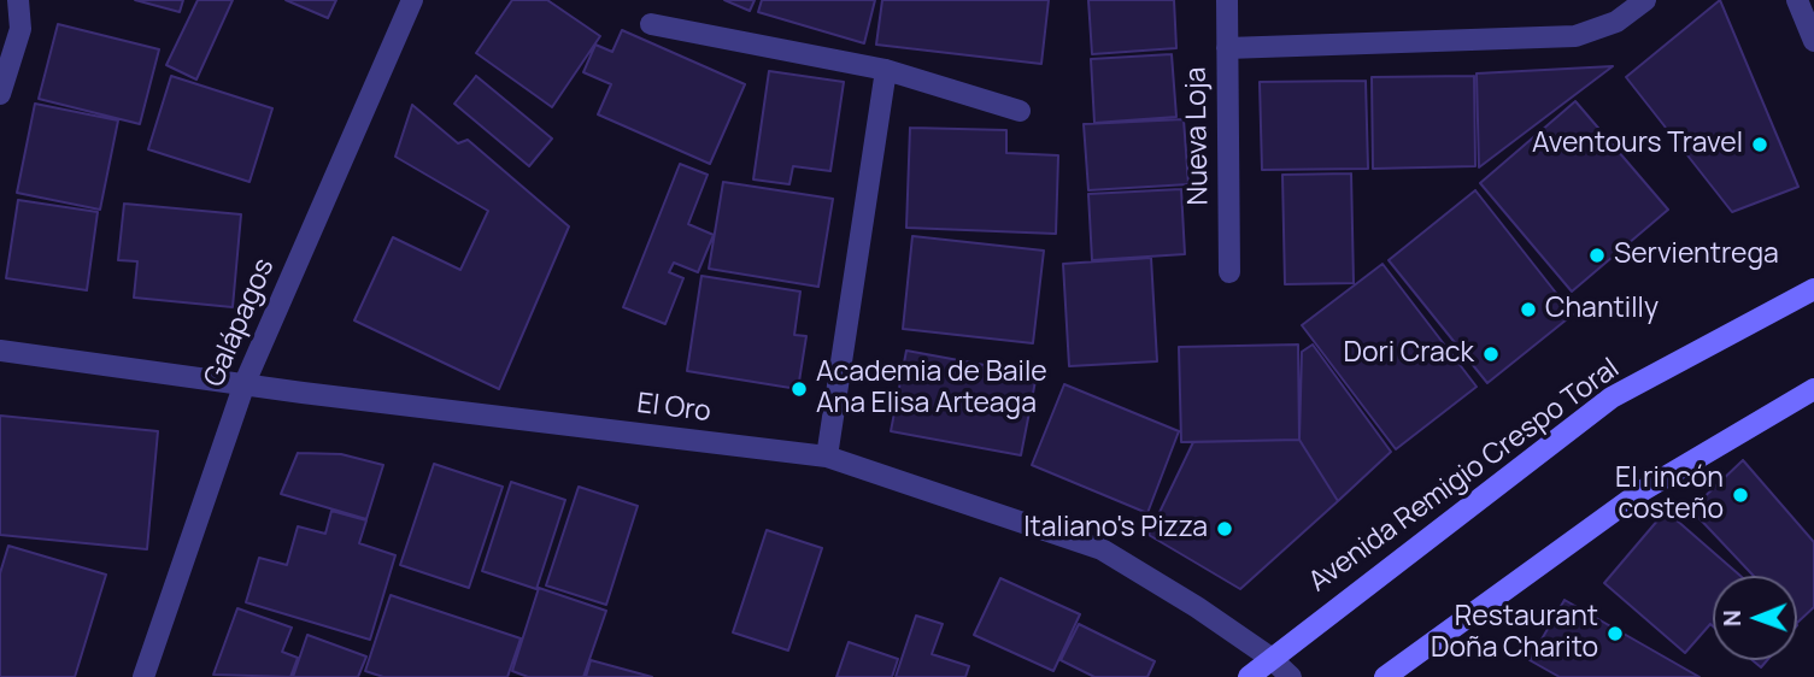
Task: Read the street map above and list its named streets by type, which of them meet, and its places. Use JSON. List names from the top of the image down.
{
  "streets": {
    "main road": ["Avenida Remigio Crespo Toral"],
    "street": ["Nueva Loja", "Galápagos", "El Oro"]
  },
  "crossings": [
    ["Galápagos", "El Oro"],
    ["El Oro", "Avenida Remigio Crespo Toral"]
  ],
  "places": [
    "Aventours Travel",
    "Servientrega",
    "Chantilly",
    "Dori Crack",
    "Academia de Baile Ana Elisa Arteaga",
    "El rincón costeño",
    "Italiano's Pizza",
    "Restaurant Doña Charito"
  ],
  "north": "left"
}
